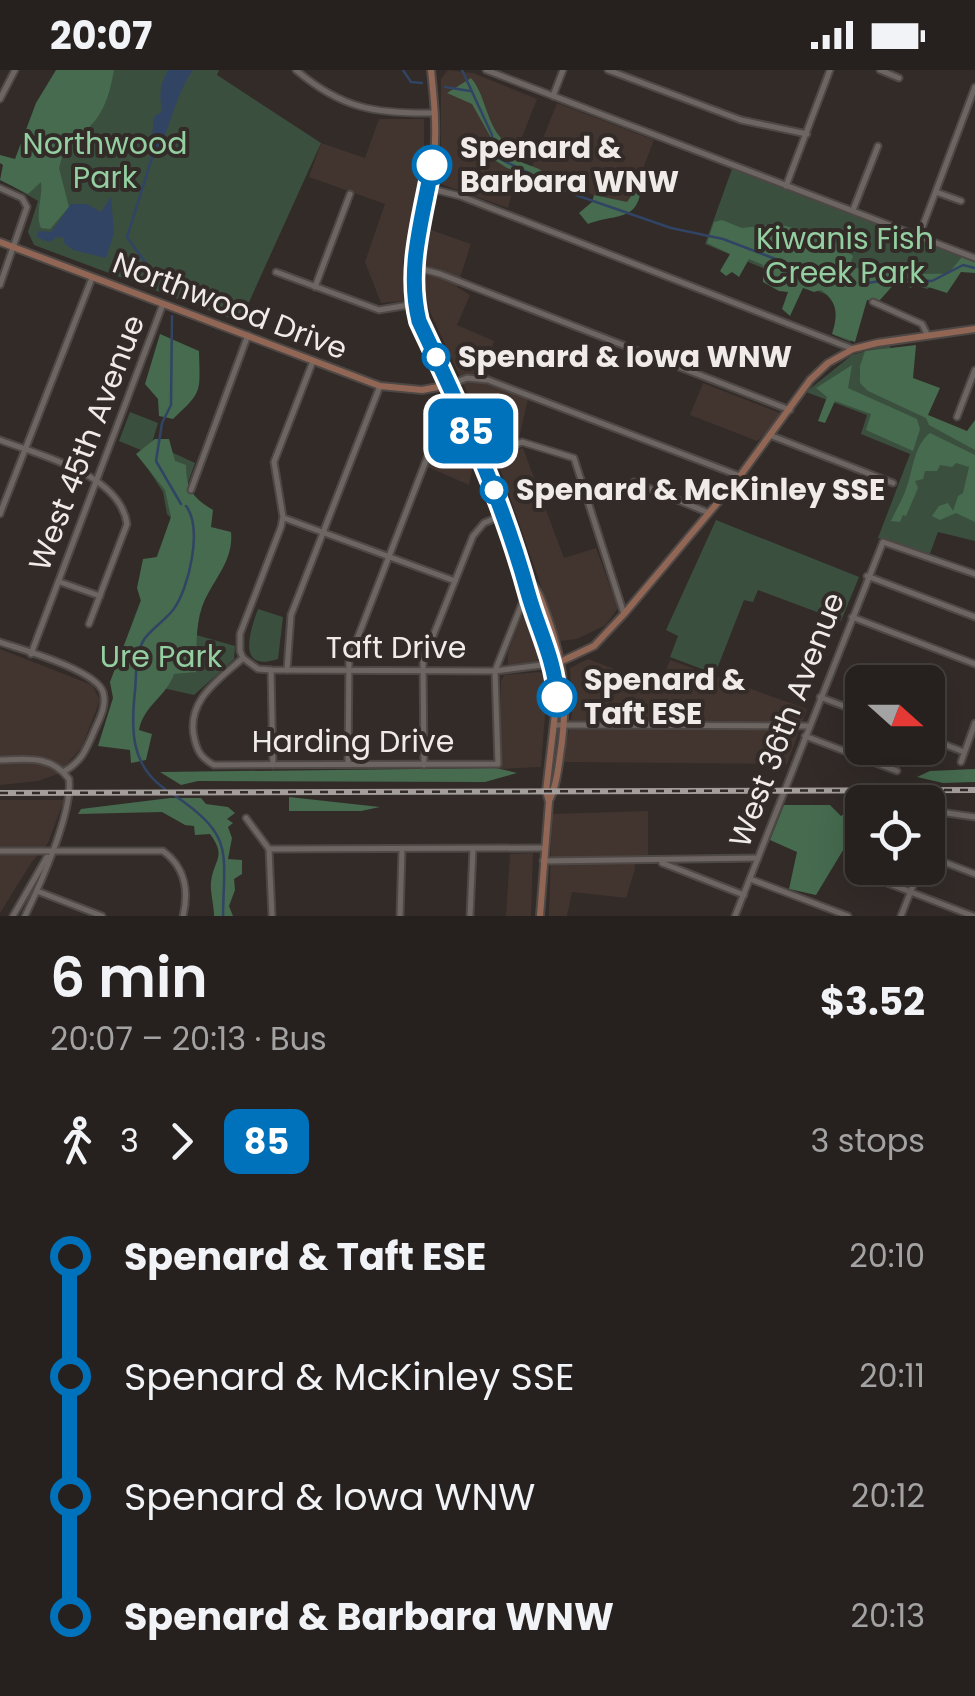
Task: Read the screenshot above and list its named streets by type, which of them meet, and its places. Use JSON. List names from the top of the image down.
{
  "streets": {
    "main road": ["Northwood Drive"],
    "street": [
      "West 45th Avenue",
      "Taft Drive",
      "West 36th Avenue",
      "Harding Drive"
    ]
  },
  "crossings": [
    ["Northwood Drive", "West 45th Avenue"],
    ["Taft Drive", "Harding Drive"]
  ],
  "parks": ["Northwood Park", "Kiwanis Fish Creek Park", "Ure Park"],
  "places": [
    "Spenard & Barbara WNW",
    "Spenard & Iowa WNW",
    "Spenard & McKinley SSE",
    "Spenard & Taft ESE"
  ],
  "lines": ["bus line 85"],
  "north": "right",
  "page": {
    "status": "20:07",
    "on_map": "85",
    "heading": ["6 min", "20:07 – 20:13 · Bus", "$3.52"],
    "legs": ["3", "85", "3 stops"],
    "list": [
      {
        "name": "Spenard & Taft ESE",
        "value": "20:10"
      },
      {
        "name": "Spenard & McKinley SSE",
        "value": "20:11"
      },
      {
        "name": "Spenard & Iowa WNW",
        "value": "20:12"
      },
      {
        "name": "Spenard & Barbara WNW",
        "value": "20:13"
      }
    ]
  }
}
